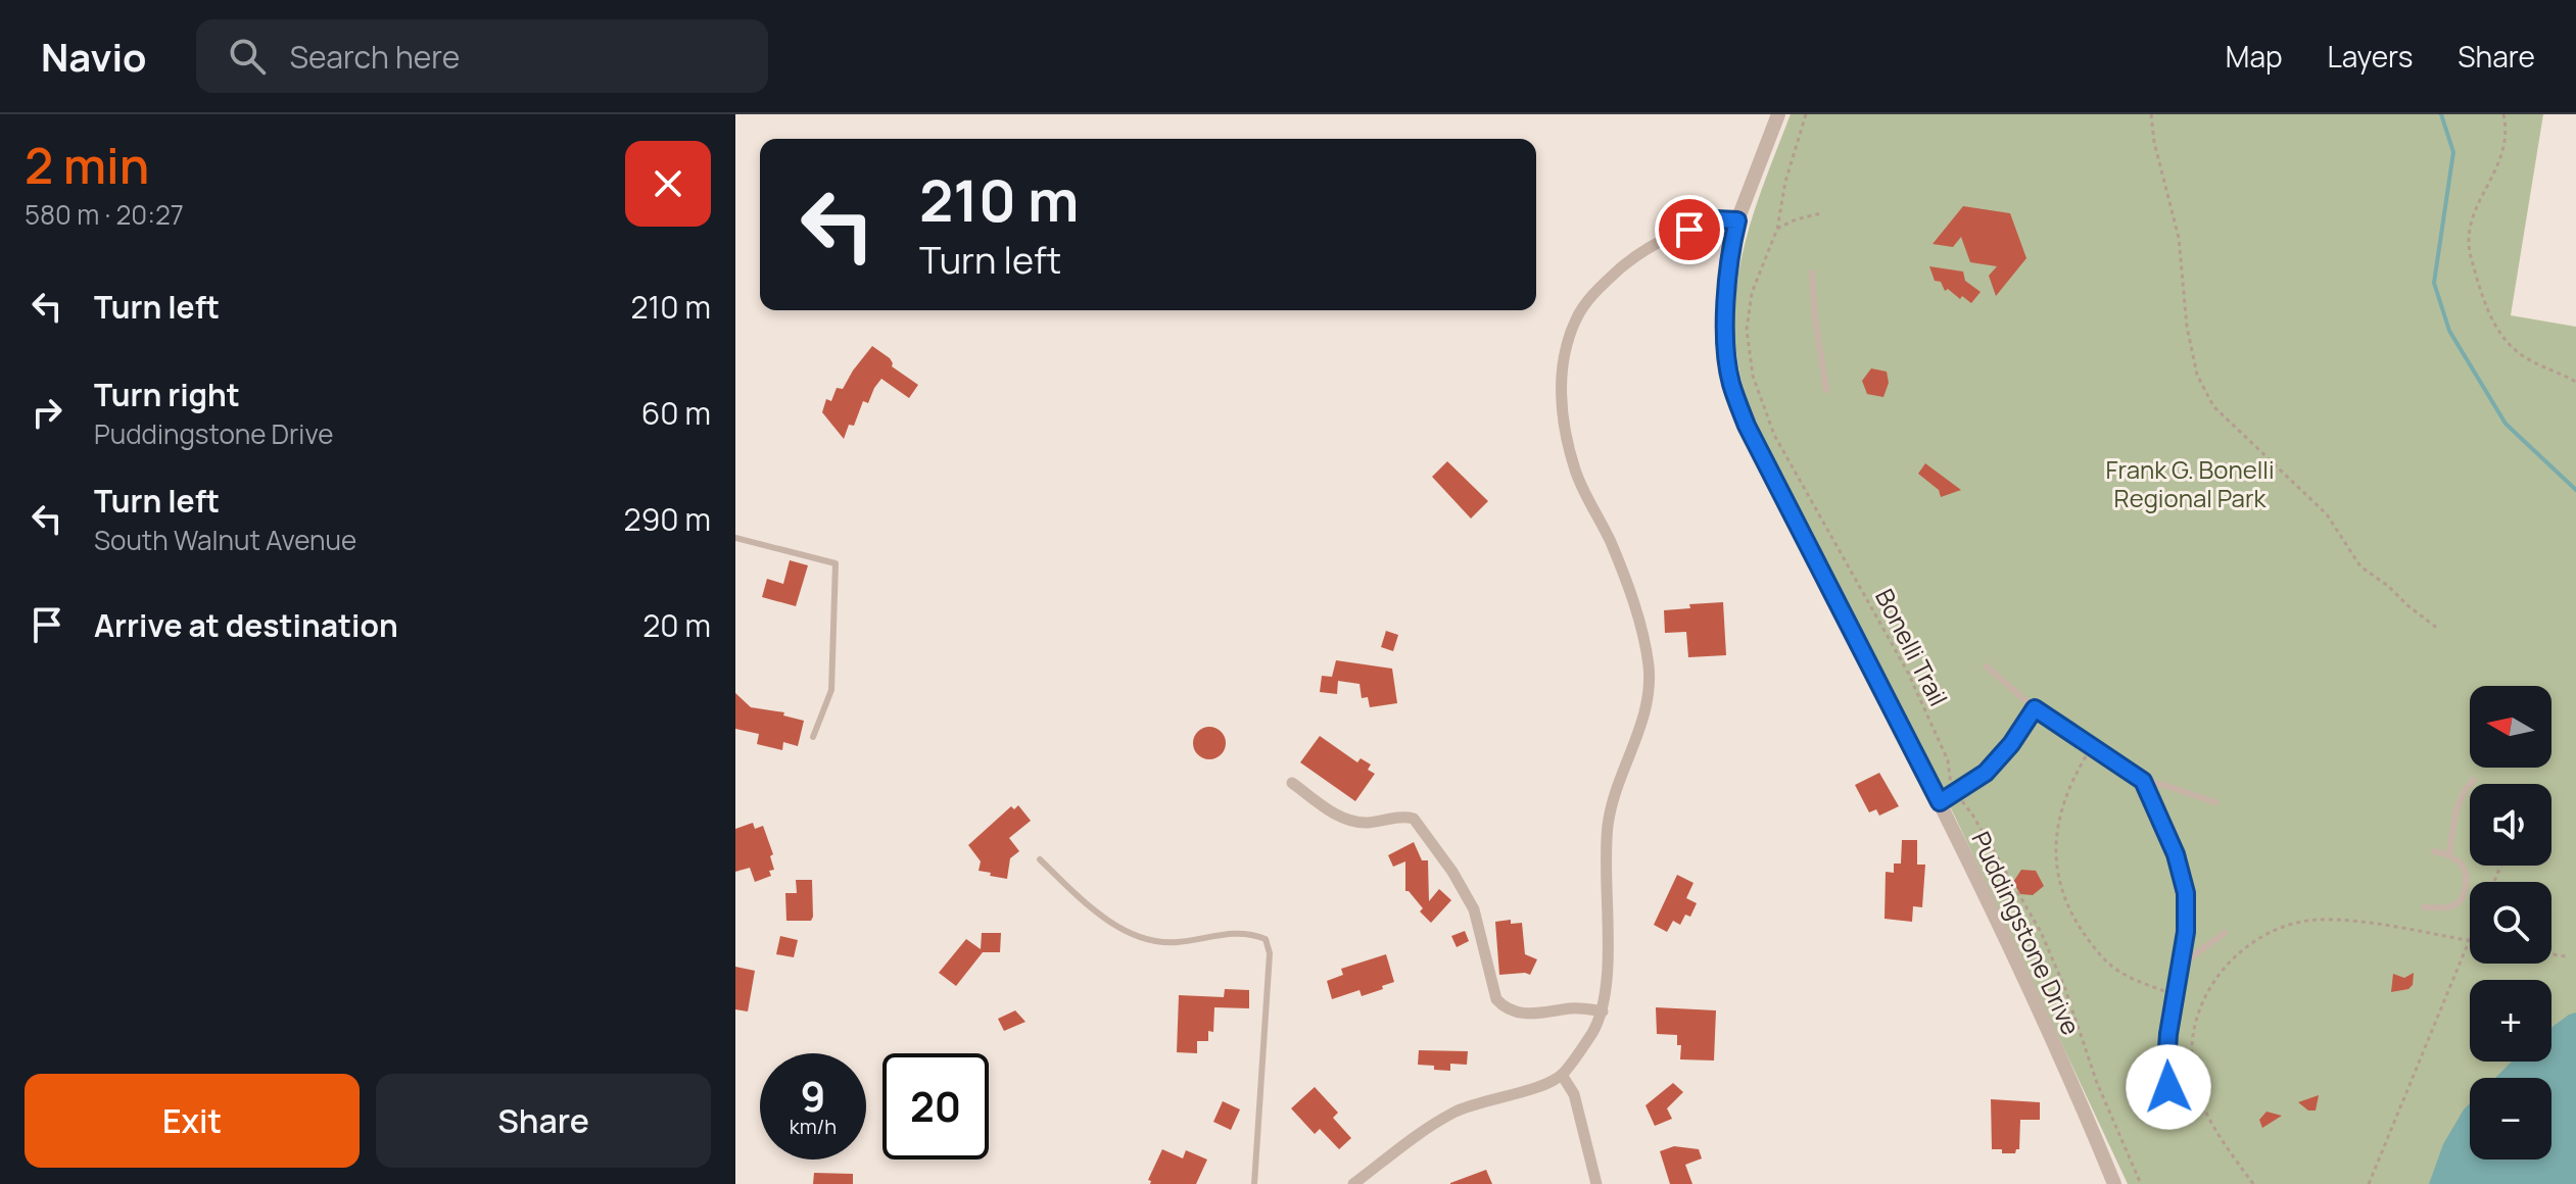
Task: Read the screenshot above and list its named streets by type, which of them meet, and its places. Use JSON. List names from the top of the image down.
{
  "streets": {
    "street": ["Puddingstone Drive"],
    "path": ["Bonelli Trail"]
  },
  "parks": ["Frank G. Bonelli Regional Park"],
  "north": "left",
  "page": {
    "header": "Navio",
    "search": "Search here",
    "nav": ["Map", "Layers", "Share"],
    "heading": ["2 min", "580 m · 20:27"],
    "turn": ["210 m", "Turn left"],
    "list": [
      {
        "name": "Turn left",
        "value": "210 m"
      },
      {
        "name": "Turn right",
        "note": "Puddingstone Drive",
        "value": "60 m"
      },
      {
        "name": "Turn left",
        "note": "South Walnut Avenue",
        "value": "290 m"
      },
      {
        "name": "Arrive at destination",
        "value": "20 m"
      }
    ],
    "map_buttons": ["+", "−"],
    "speed": "9 km/h",
    "limit": "20",
    "buttons": ["Exit", "Share"]
  }
}
